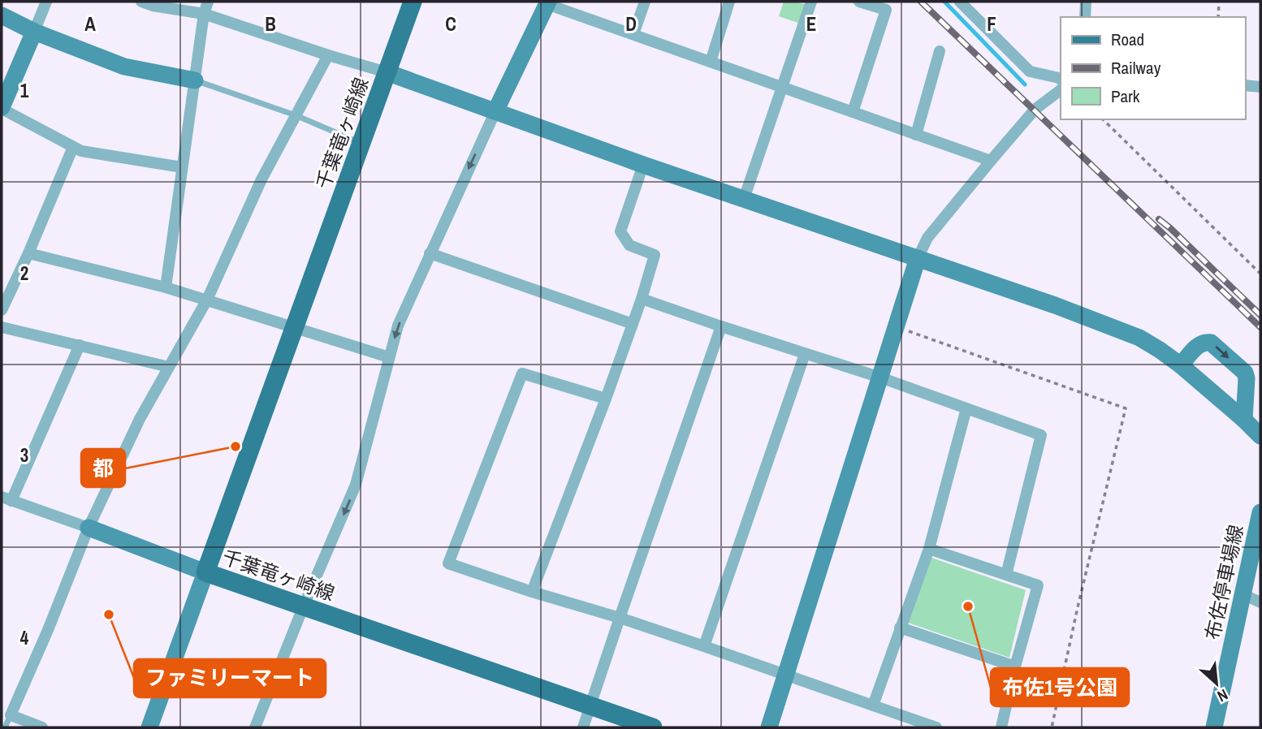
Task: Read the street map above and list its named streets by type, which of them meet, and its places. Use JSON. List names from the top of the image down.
{
  "streets": {
    "main road": ["千葉竜ヶ崎線"],
    "street": ["布佐停車場線"]
  },
  "places": ["都", "布佐1号公園", "ファミリーマート"],
  "legend": ["Road", "Railway", "Park"],
  "north": "bottom right",
  "grid": {
    "columns": [
      "A",
      "B",
      "C",
      "D",
      "E",
      "F"
    ],
    "rows": [
      "1",
      "2",
      "3",
      "4"
    ]
  }
}
